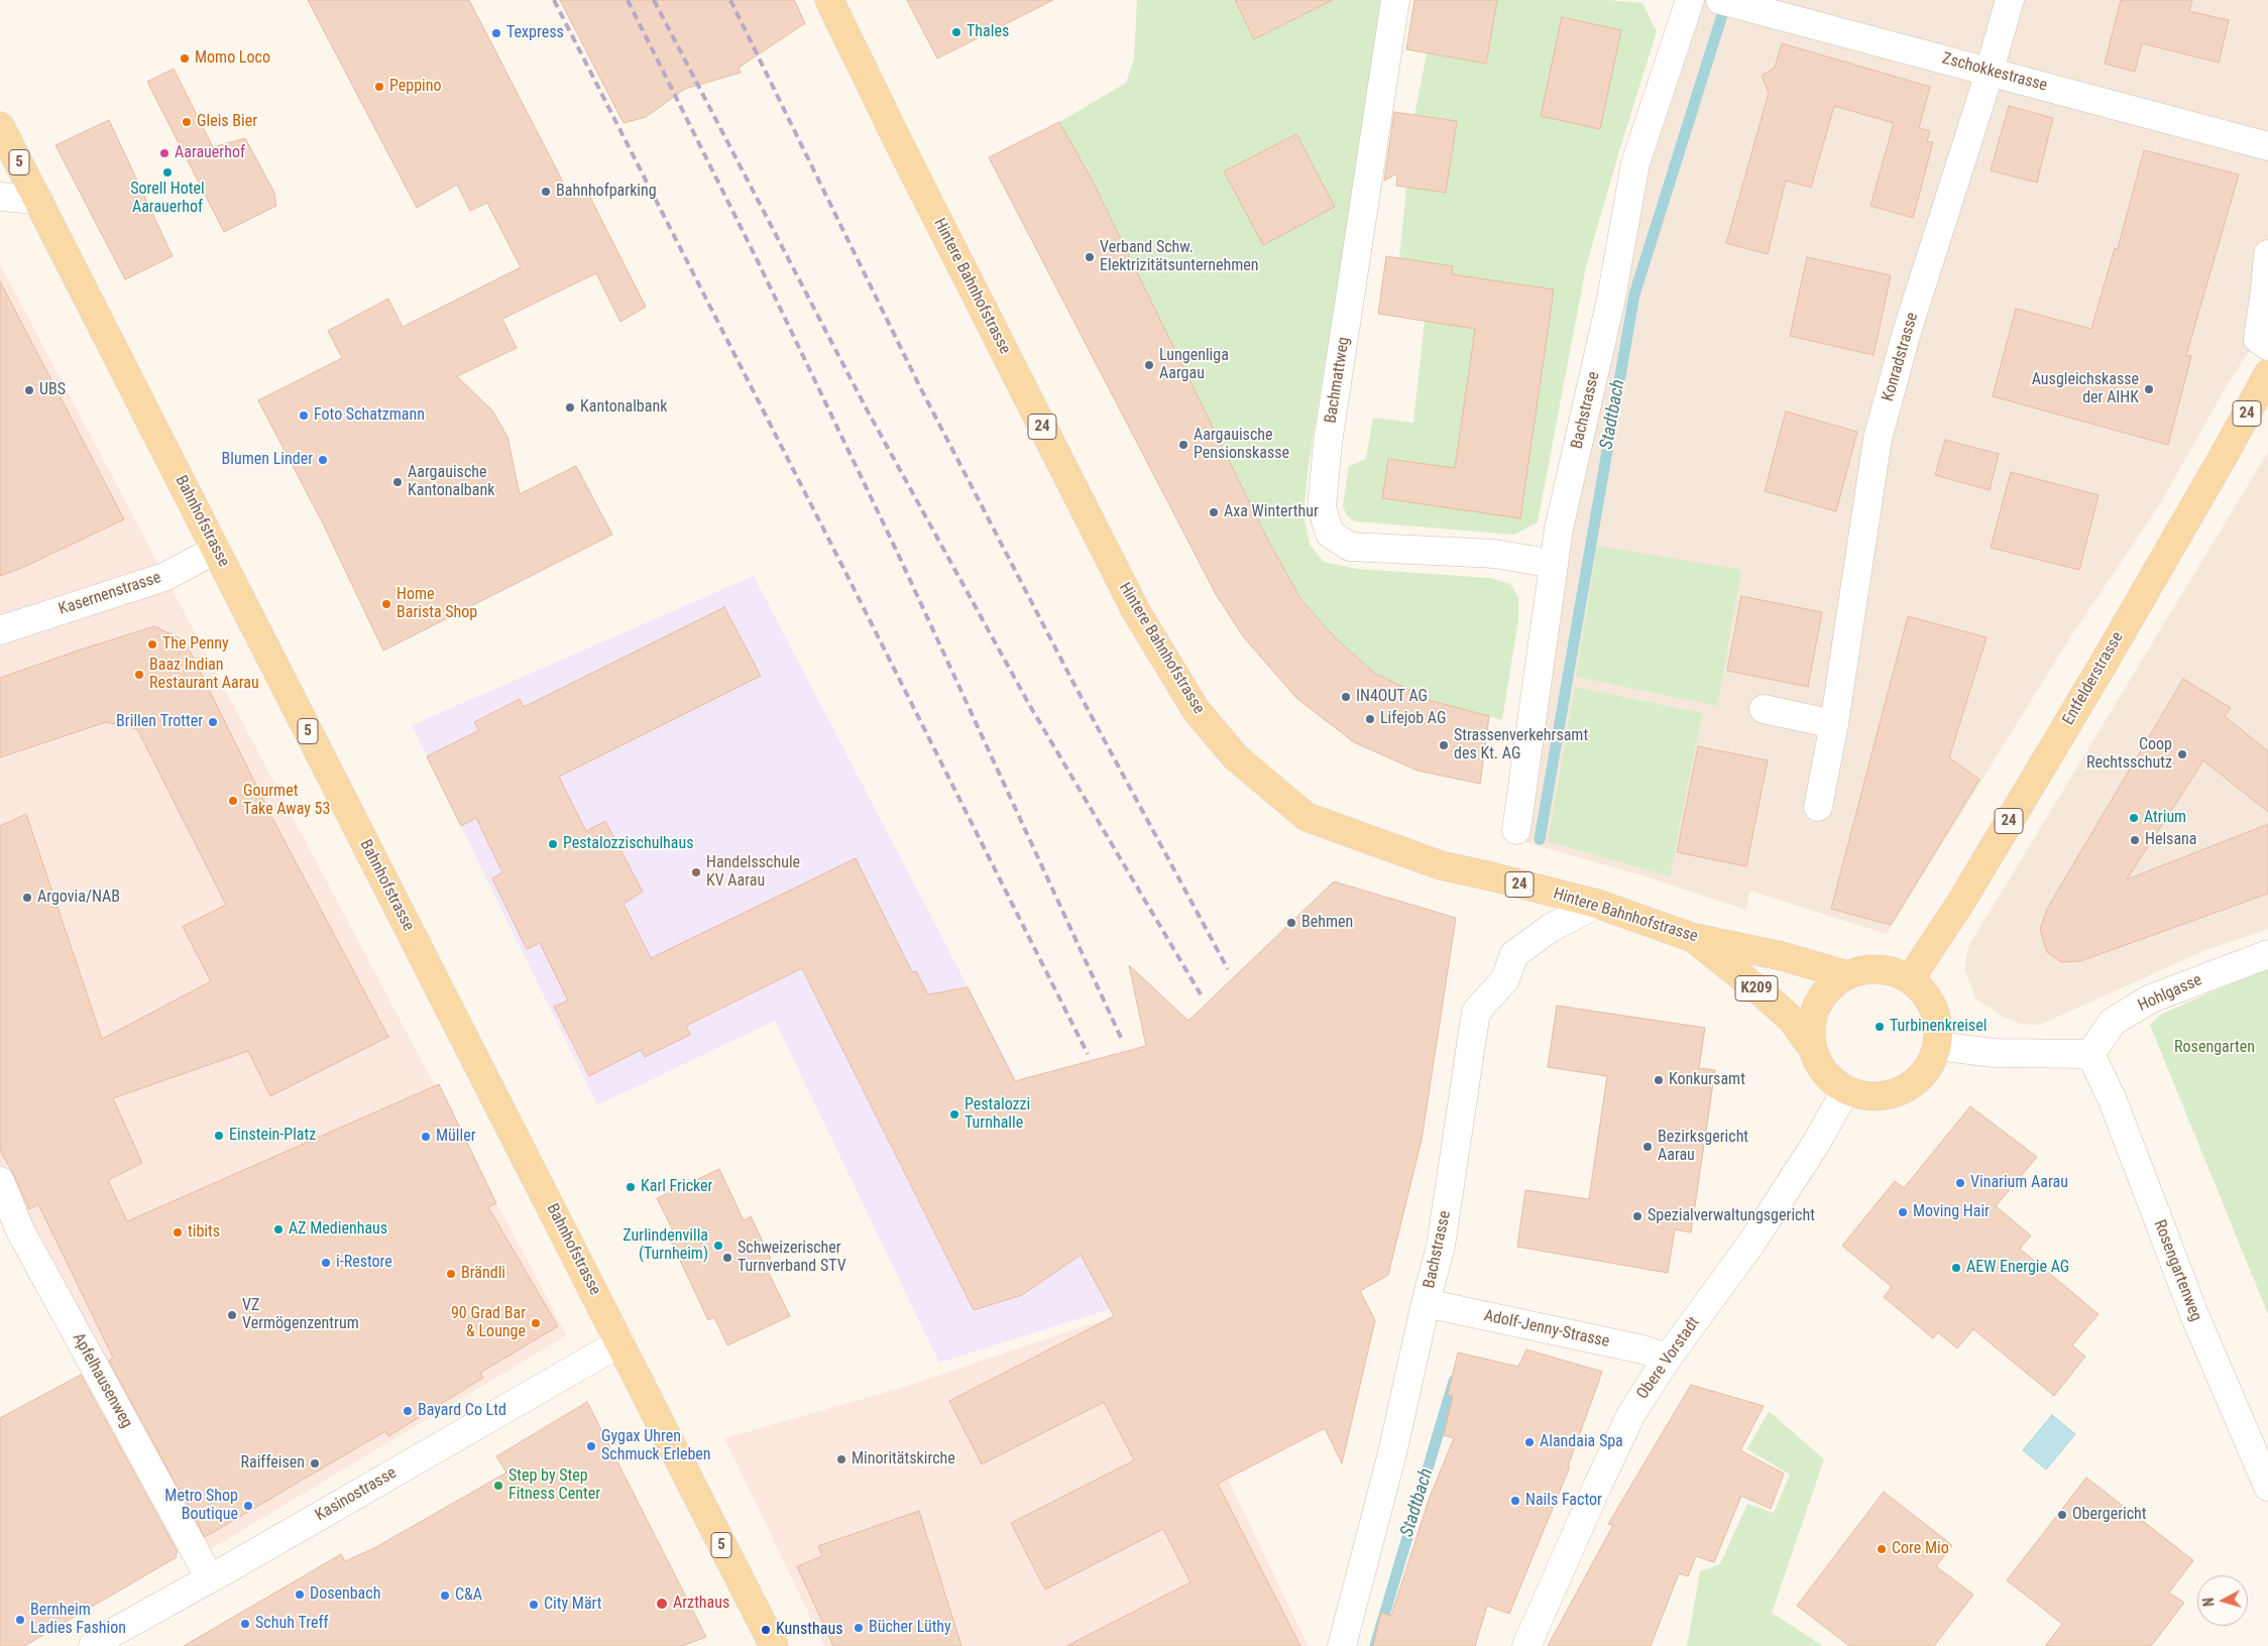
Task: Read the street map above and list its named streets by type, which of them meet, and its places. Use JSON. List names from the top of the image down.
{
  "streets": {
    "main road": [
      "5",
      "Hintere Bahnhofstrasse",
      "24",
      "Bahnhofstrasse",
      "Entfelderstrasse",
      "K209"
    ],
    "street": [
      "Zschokkestrasse",
      "Konradstrasse",
      "Bachmattweg",
      "Bachstrasse",
      "Kasernenstrasse",
      "Hohlgasse",
      "Rosengartenweg",
      "Adolf-Jenny-Strasse",
      "Obere Vorstadt",
      "Apfelhausenweg",
      "Kasinostrasse"
    ]
  },
  "crossings": [
    ["Zschokkestrasse", "Konradstrasse"],
    ["Hintere Bahnhofstrasse", "Bachstrasse"],
    ["Hintere Bahnhofstrasse", "Entfelderstrasse"],
    ["Hintere Bahnhofstrasse", "K209"],
    ["Hintere Bahnhofstrasse", "Obere Vorstadt"],
    ["Bachmattweg", "Bachstrasse"],
    ["Bachstrasse", "Adolf-Jenny-Strasse"],
    ["Bahnhofstrasse", "Kasernenstrasse"],
    ["Bahnhofstrasse", "Kasinostrasse"],
    ["Entfelderstrasse", "K209"],
    ["Entfelderstrasse", "Obere Vorstadt"],
    ["K209", "Obere Vorstadt"],
    ["Hohlgasse", "Rosengartenweg"],
    ["Adolf-Jenny-Strasse", "Obere Vorstadt"],
    ["Apfelhausenweg", "Kasinostrasse"]
  ],
  "water": ["Stadtbach"],
  "parks": ["Rosengarten"],
  "places": [
    "Thales",
    "Texpress",
    "Momo Loco",
    "Peppino",
    "Gleis Bier",
    "Aarauerhof",
    "Sorell Hotel Aarauerhof",
    "Bahnhofparking",
    "Verband Schw. Elektrizitätsunternehmen",
    "Lungenliga Aargau",
    "Ausgleichskasse der AIHK",
    "UBS",
    "Kantonalbank",
    "Foto Schatzmann",
    "Aargauische Pensionskasse",
    "Blumen Linder",
    "Aargauische Kantonalbank",
    "Axa Winterthur",
    "Home Barista Shop",
    "The Penny",
    "Baaz Indian Restaurant Aarau",
    "IN4OUT AG",
    "Lifejob AG",
    "Brillen Trotter",
    "Strassenverkehrsamt des Kt. AG",
    "Coop Rechtsschutz",
    "Gourmet Take Away 53",
    "Atrium",
    "Helsana",
    "Pestalozzischulhaus",
    "Handelsschule KV Aarau",
    "Argovia/NAB",
    "Behmen",
    "Turbinenkreisel",
    "Konkursamt",
    "Pestalozzi Turnhalle",
    "Einstein-Platz",
    "Müller",
    "Bezirksgericht Aarau",
    "Vinarium Aarau",
    "Karl Fricker",
    "Moving Hair",
    "Spezialverwaltungsgericht",
    "AZ Medienhaus",
    "tibits",
    "Zurlindenvilla (Turnheim)",
    "Schweizerischer Turnverband STV",
    "i-Restore",
    "AEW Energie AG",
    "Brändli",
    "VZ Vermögenzentrum",
    "90 Grad Bar & Lounge",
    "Bayard Co Ltd",
    "Alandaia Spa",
    "Gygax Uhren Schmuck Erleben",
    "Minoritätskirche",
    "Raiffeisen",
    "Step by Step Fitness Center",
    "Nails Factor",
    "Metro Shop Boutique",
    "Obergericht",
    "Core Mio",
    "Dosenbach",
    "C&A",
    "Arzthaus",
    "City Märt",
    "Bernheim Ladies Fashion",
    "Schuh Treff",
    "Bücher Lüthy",
    "Kunsthaus"
  ],
  "north": "left"
}
